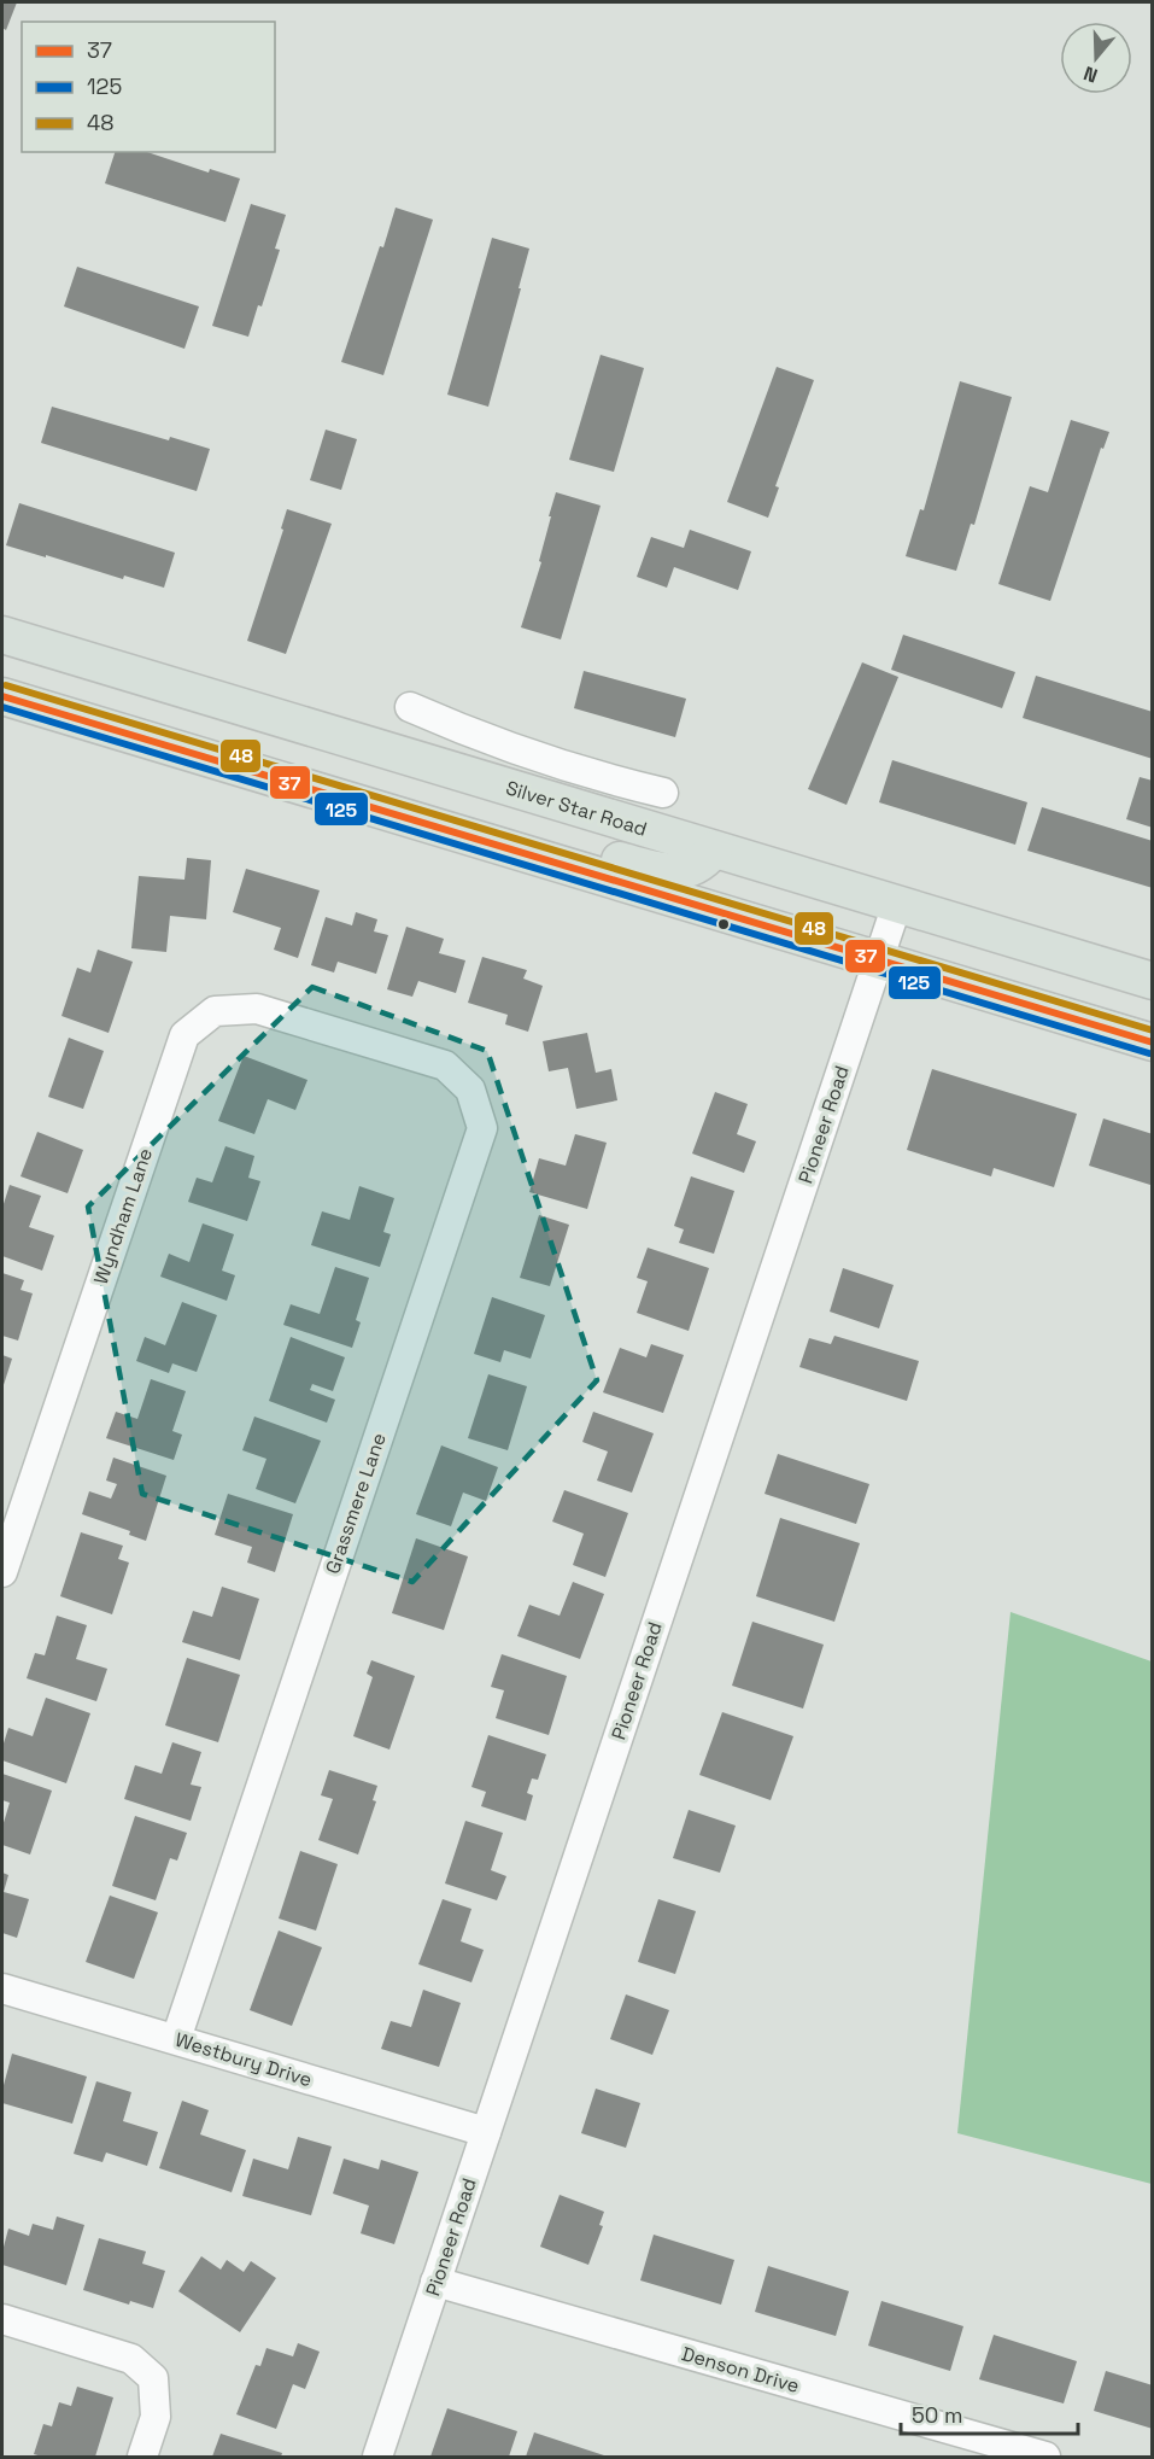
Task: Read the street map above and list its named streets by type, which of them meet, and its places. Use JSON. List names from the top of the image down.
{
  "streets": {
    "main road": ["Silver Star Road"],
    "street": [
      "Pioneer Road",
      "Wyndham Lane",
      "Grassmere Lane",
      "Westbury Drive",
      "Denson Drive"
    ]
  },
  "crossings": [
    ["Silver Star Road", "Pioneer Road"],
    ["Pioneer Road", "Westbury Drive"],
    ["Pioneer Road", "Denson Drive"],
    ["Wyndham Lane", "Grassmere Lane"],
    ["Grassmere Lane", "Westbury Drive"]
  ],
  "lines": ["transit line 48", "transit line 37", "transit line 125"],
  "legend": ["37", "125", "48"],
  "scale_bar": "50 m",
  "north": "bottom"
}
